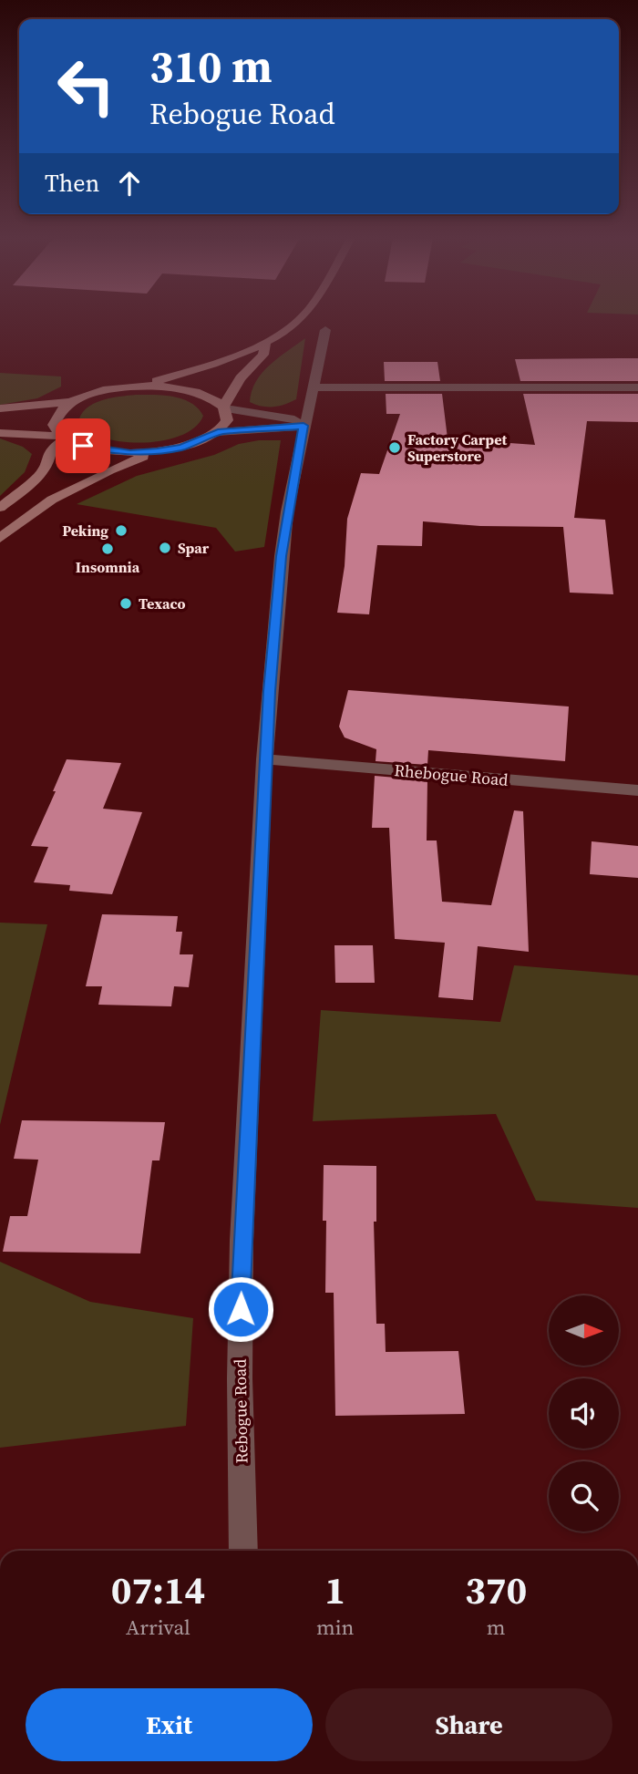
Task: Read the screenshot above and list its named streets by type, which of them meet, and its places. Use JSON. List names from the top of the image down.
{
  "streets": {
    "street": ["Rhebogue Road", "Rebogue Road"]
  },
  "crossings": [
    ["Rhebogue Road", "Rebogue Road"]
  ],
  "places": [
    "Factory Carpet Superstore",
    "Peking",
    "Spar",
    "Insomnia",
    "Texaco"
  ],
  "north": "right",
  "page": {
    "turn": ["310 m", "Rebogue Road"],
    "then": "Then",
    "eta": [
      "07:14",
      "Arrival",
      "1",
      "min",
      "370",
      "m"
    ],
    "buttons": ["Exit", "Share"]
  }
}
